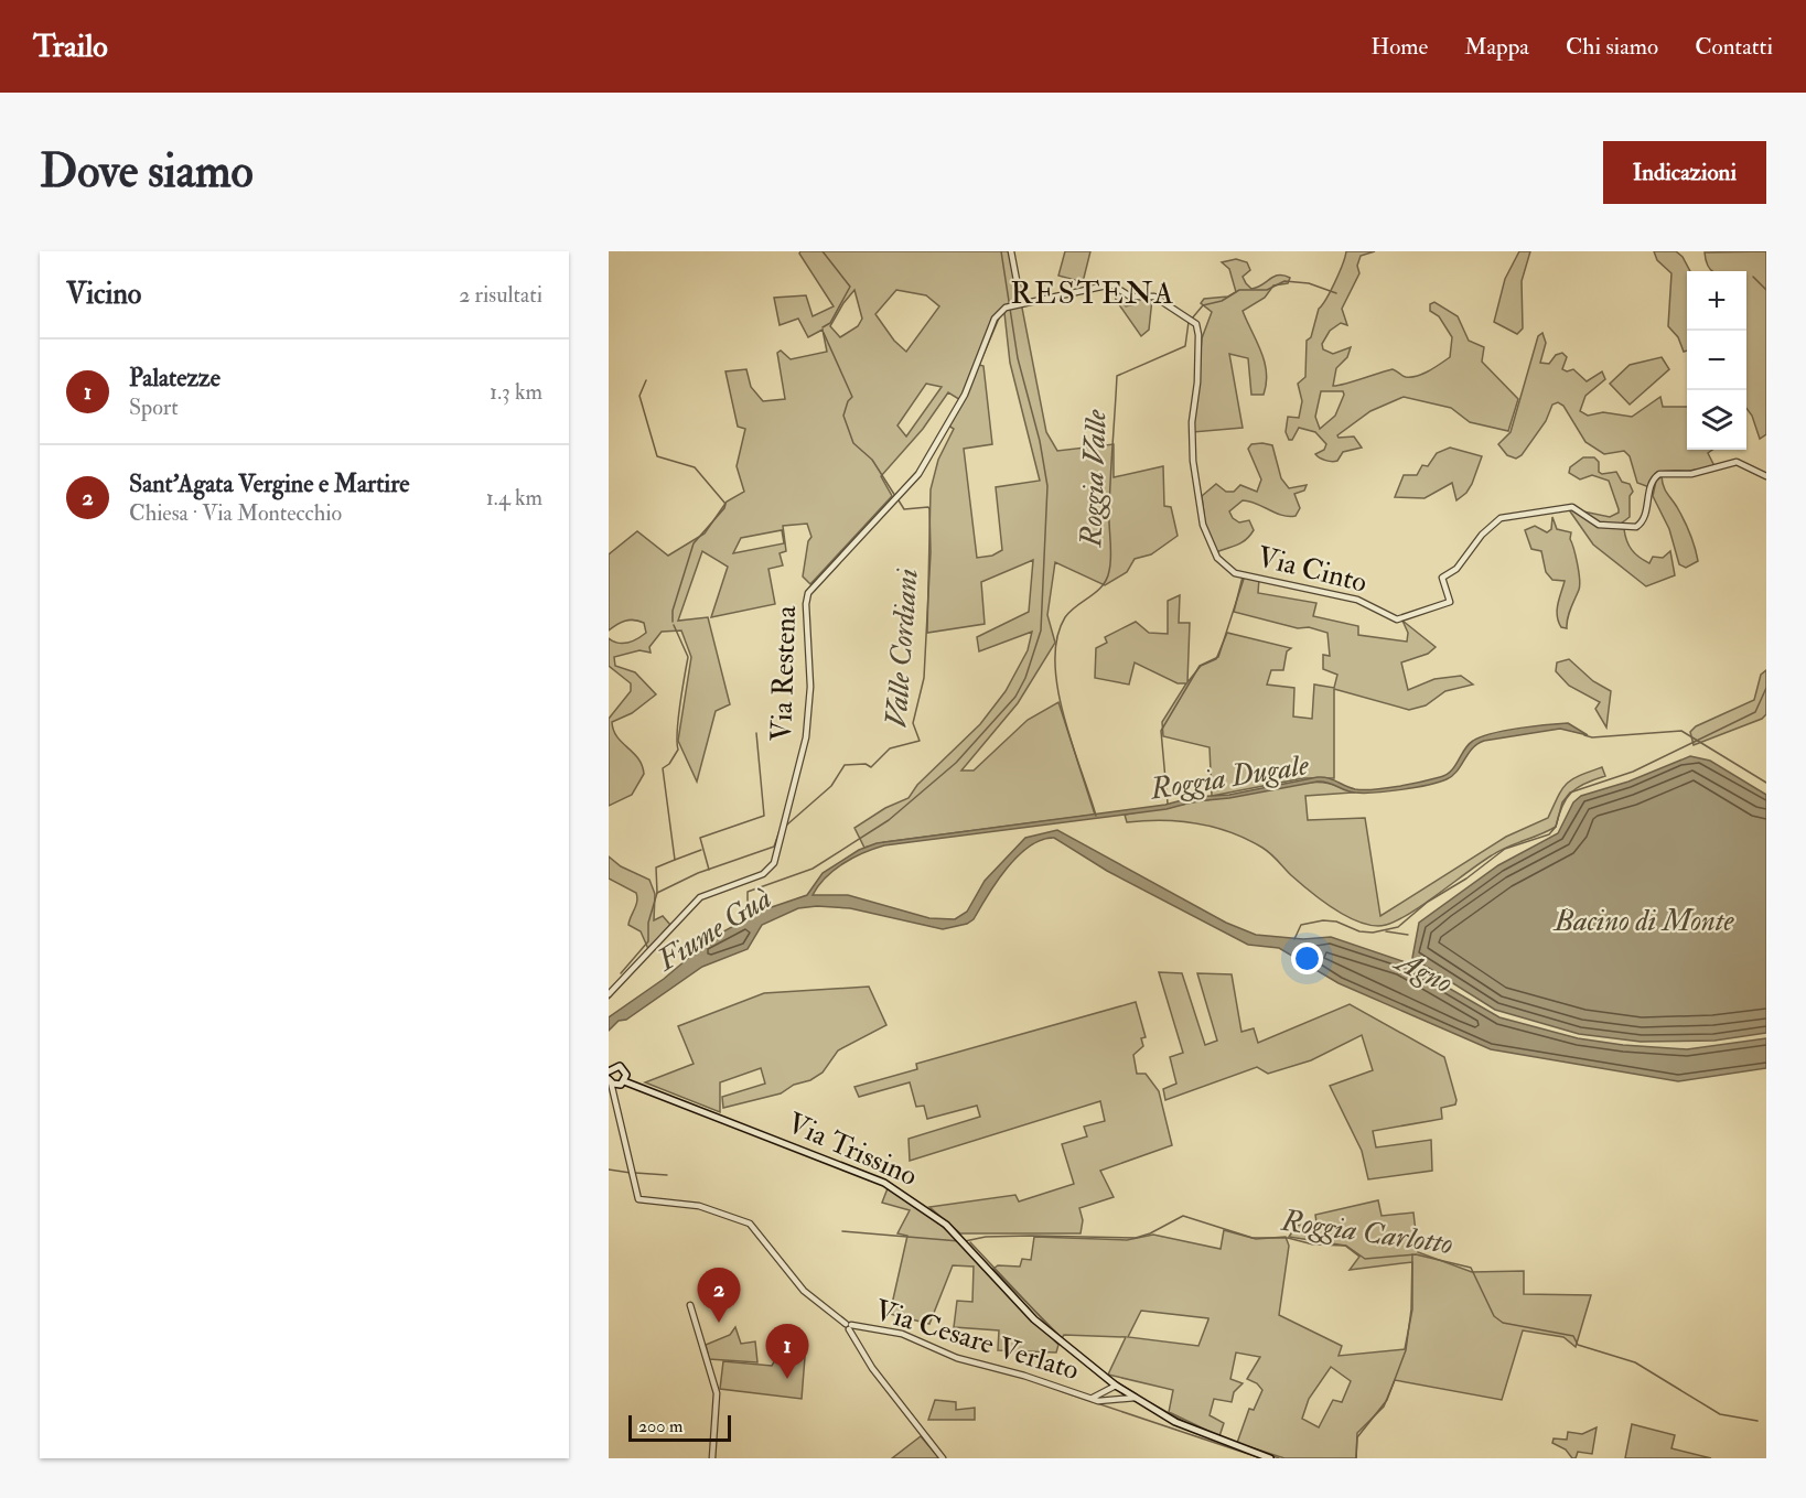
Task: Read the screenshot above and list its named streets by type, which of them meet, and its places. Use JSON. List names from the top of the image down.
{
  "streets": {
    "main road": ["Via Trissino", "Via Cesare Verlato"],
    "street": ["Via Cinto", "Via Restena"]
  },
  "crossings": [
    ["Via Cinto", "Via Restena"],
    ["Via Trissino", "Via Cesare Verlato"]
  ],
  "districts": ["RESTENA"],
  "water": [
    "Roggia Valle",
    "Valle Cordiani",
    "Roggia Dugale",
    "Bacino di Monte",
    "Fiume Guà",
    "Agno",
    "Roggia Carlotto"
  ],
  "scale_bar": "200 m",
  "page": {
    "header": "Trailo",
    "nav": [
      "Home",
      "Mappa",
      "Chi siamo",
      "Contatti"
    ],
    "buttons": "Indicazioni",
    "title": "Dove siamo",
    "heading": ["Vicino", "2 risultati"],
    "map_buttons": ["+", "−"],
    "list": [
      {
        "mark": "1",
        "name": "Palatezze",
        "note": "Sport",
        "value": "1.3 km"
      },
      {
        "mark": "2",
        "name": "Sant'Agata Vergine e Martire",
        "note": "Chiesa · Via Montecchio",
        "value": "1.4 km"
      }
    ],
    "pins": ["2", "1"],
    "scale": "200 m"
  }
}
